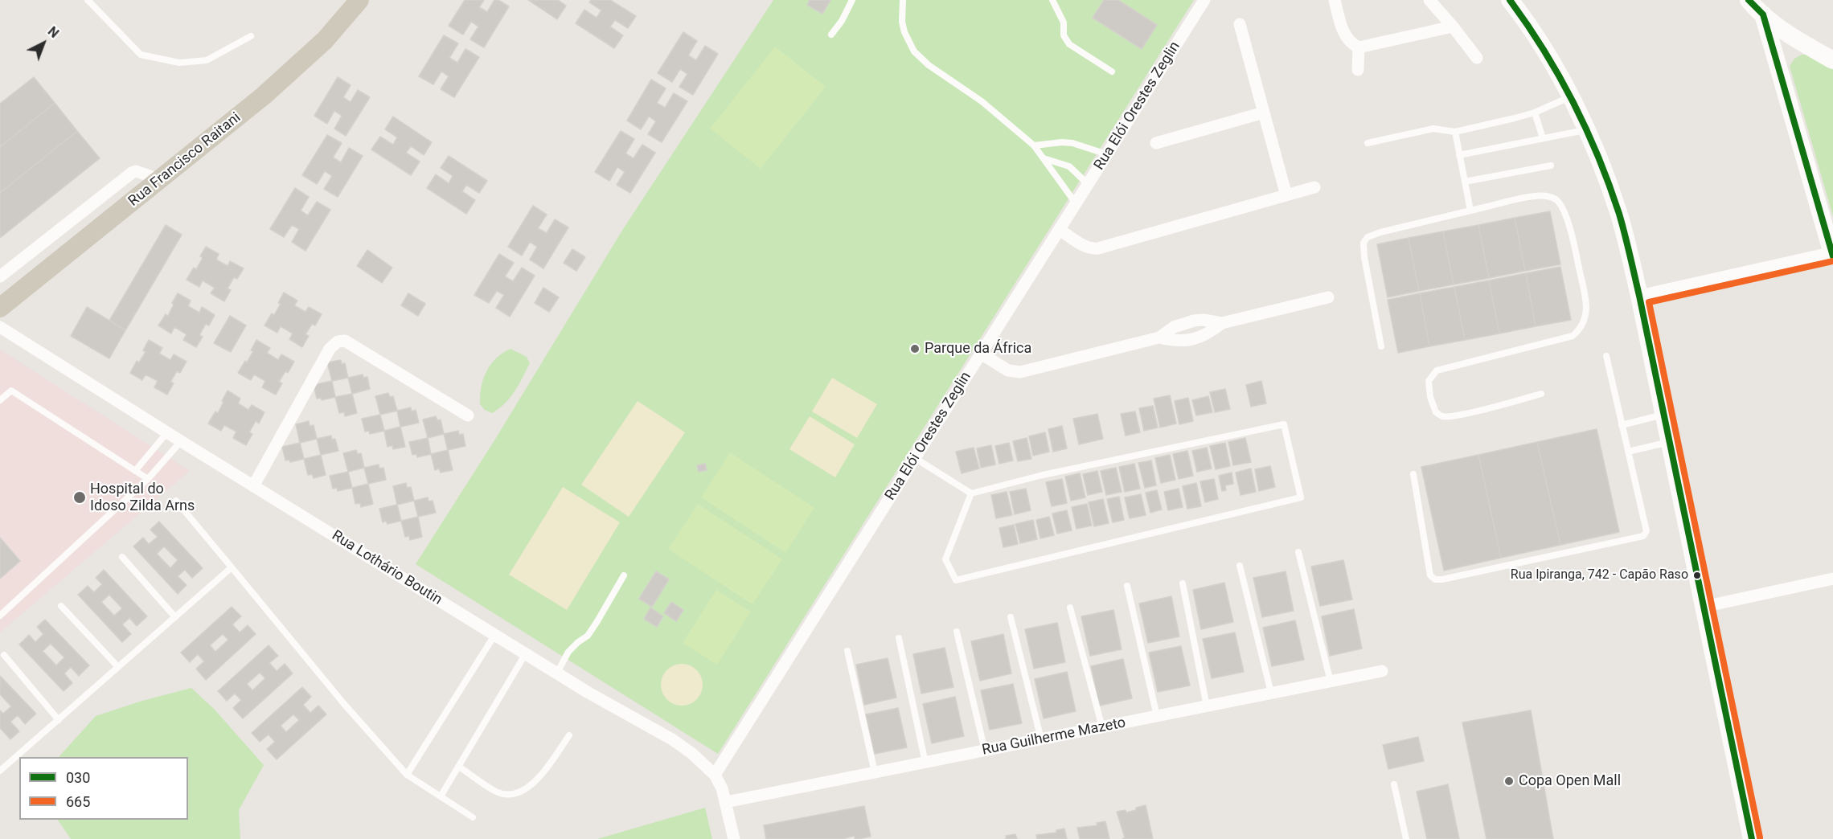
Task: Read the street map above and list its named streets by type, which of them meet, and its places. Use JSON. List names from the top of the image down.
{
  "streets": {
    "main road": ["Rua Francisco Raitani"],
    "street": ["Rua Elói Orestes Zeglin", "Rua Lothário Boutin", "Rua Guilherme Mazeto"]
  },
  "crossings": [
    ["Rua Elói Orestes Zeglin", "Rua Lothário Boutin"],
    ["Rua Lothário Boutin", "Rua Guilherme Mazeto"]
  ],
  "places": [
    "Parque da África",
    "Hospital do Idoso Zilda Arns",
    "Rua Ipiranga, 742 - Capão Raso",
    "Copa Open Mall"
  ],
  "lines": ["transit line 030", "transit line 665"],
  "legend": ["030", "665"],
  "north": "top right"
}
